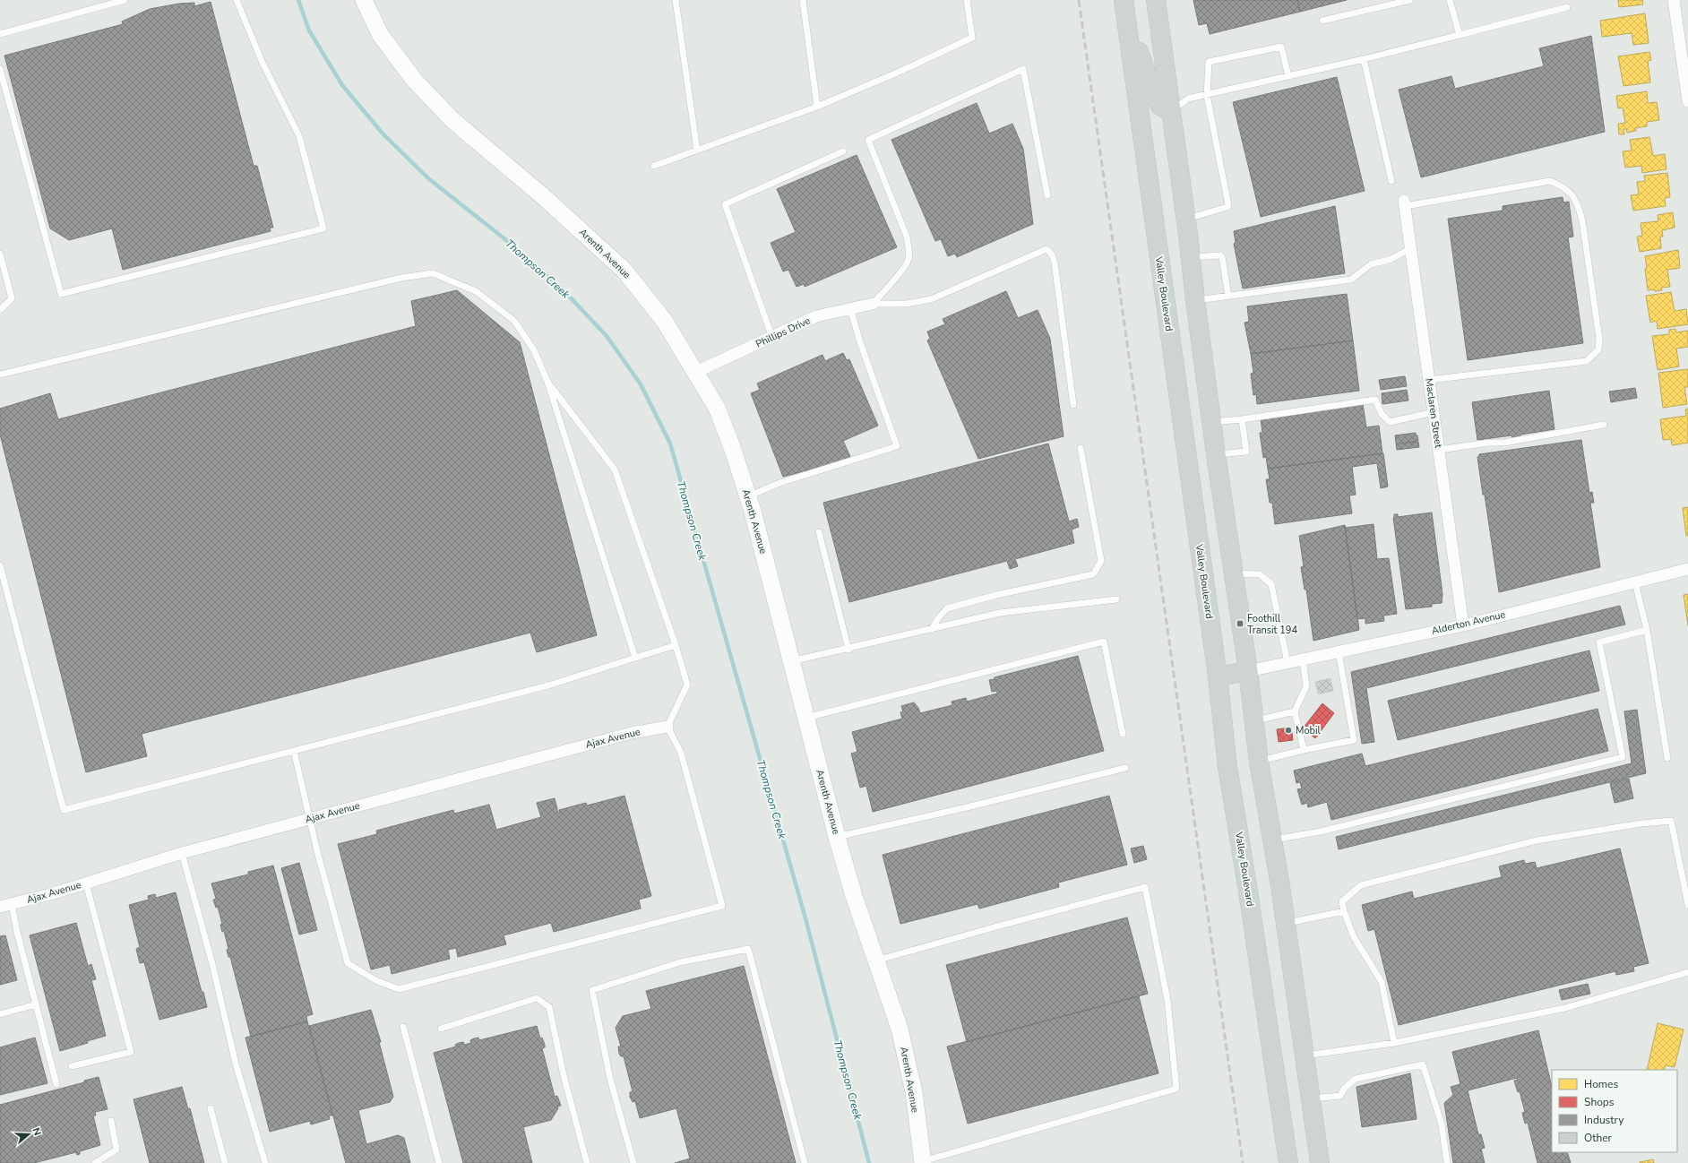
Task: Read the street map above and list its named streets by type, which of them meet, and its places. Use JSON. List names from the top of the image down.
{
  "streets": {
    "main road": ["Valley Boulevard"],
    "street": [
      "Arenth Avenue",
      "Phillips Drive",
      "Maclaren Street",
      "Alderton Avenue",
      "Ajax Avenue"
    ]
  },
  "crossings": [
    ["Arenth Avenue", "Phillips Drive"],
    ["Maclaren Street", "Alderton Avenue"]
  ],
  "water": ["Thompson Creek"],
  "places": {
    "transit": ["Foothill Transit 194"],
    "other": ["Mobil"]
  },
  "legend": [
    "Homes",
    "Shops",
    "Industry",
    "Other"
  ],
  "north": "right"
}
